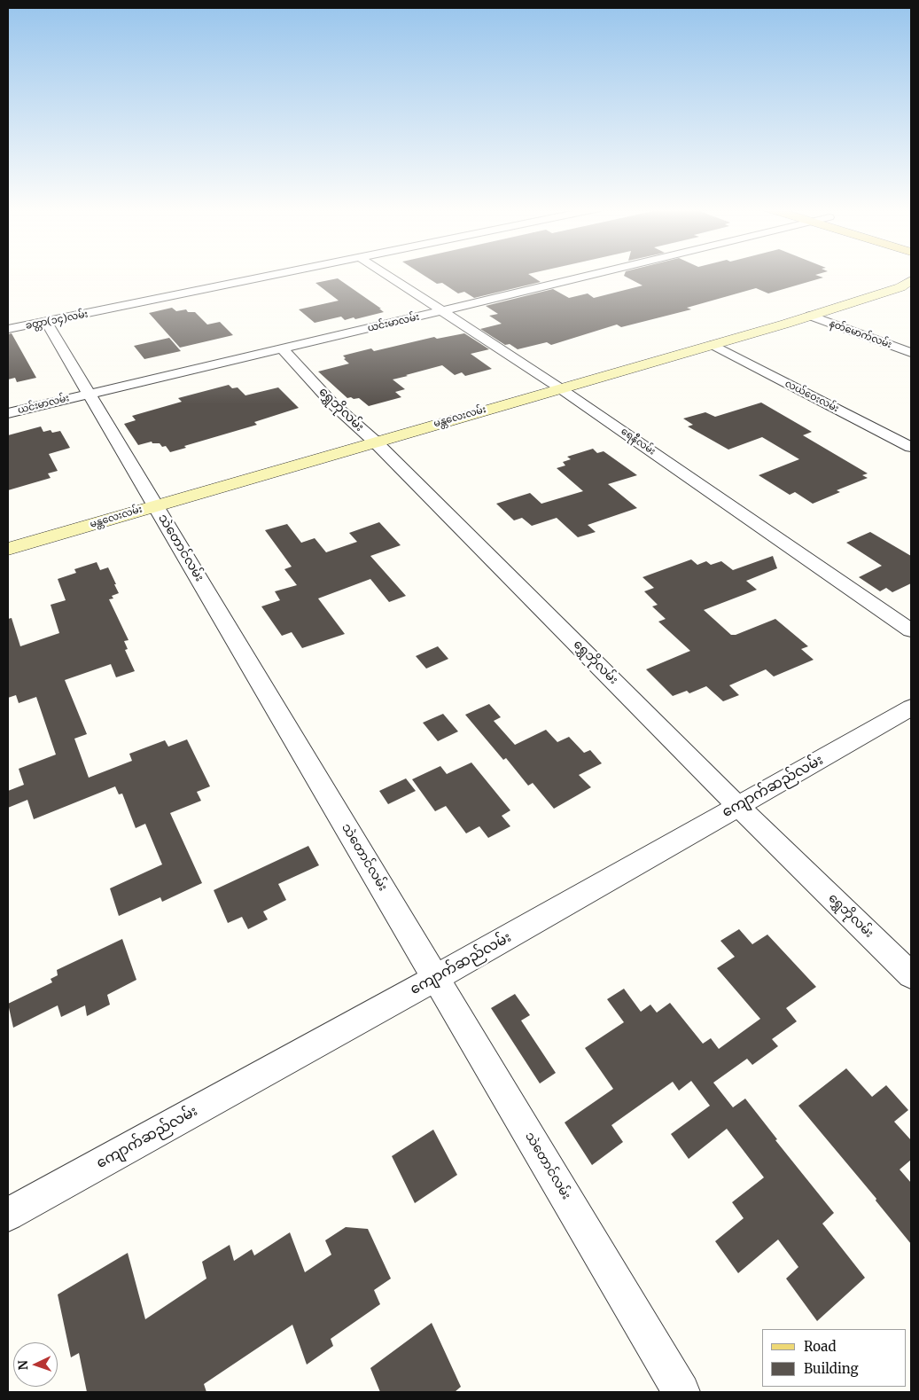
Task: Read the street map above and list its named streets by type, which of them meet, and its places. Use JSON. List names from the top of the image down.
{
  "streets": {
    "main road": ["မန္တလေးလမ်း"],
    "street": [
      "ခတ္တာ(၁၄)လမ်း",
      "ယင်းမာလမ်း",
      "နတ်မောက်လမ်း",
      "လယ်ဝေးလမ်း",
      "ရွှေဘိုလမ်း",
      "ရေနီလမ်း",
      "သဲတောင်လမ်း",
      "ကျောက်ဆည်လမ်း"
    ]
  },
  "crossings": [
    ["ခတ္တာ(၁၄)လမ်း", "သဲတောင်လမ်း"],
    ["ယင်းမာလမ်း", "ရွှေဘိုလမ်း"],
    ["ယင်းမာလမ်း", "ရေနီလမ်း"],
    ["ယင်းမာလမ်း", "သဲတောင်လမ်း"],
    ["နတ်မောက်လမ်း", "မန္တလေးလမ်း"],
    ["လယ်ဝေးလမ်း", "မန္တလေးလမ်း"],
    ["ရွှေဘိုလမ်း", "မန္တလေးလမ်း"],
    ["ရွှေဘိုလမ်း", "ကျောက်ဆည်လမ်း"],
    ["မန္တလေးလမ်း", "ရေနီလမ်း"],
    ["မန္တလေးလမ်း", "သဲတောင်လမ်း"],
    ["သဲတောင်လမ်း", "ကျောက်ဆည်လမ်း"]
  ],
  "legend": ["Road", "Building"],
  "north": "left"
}
